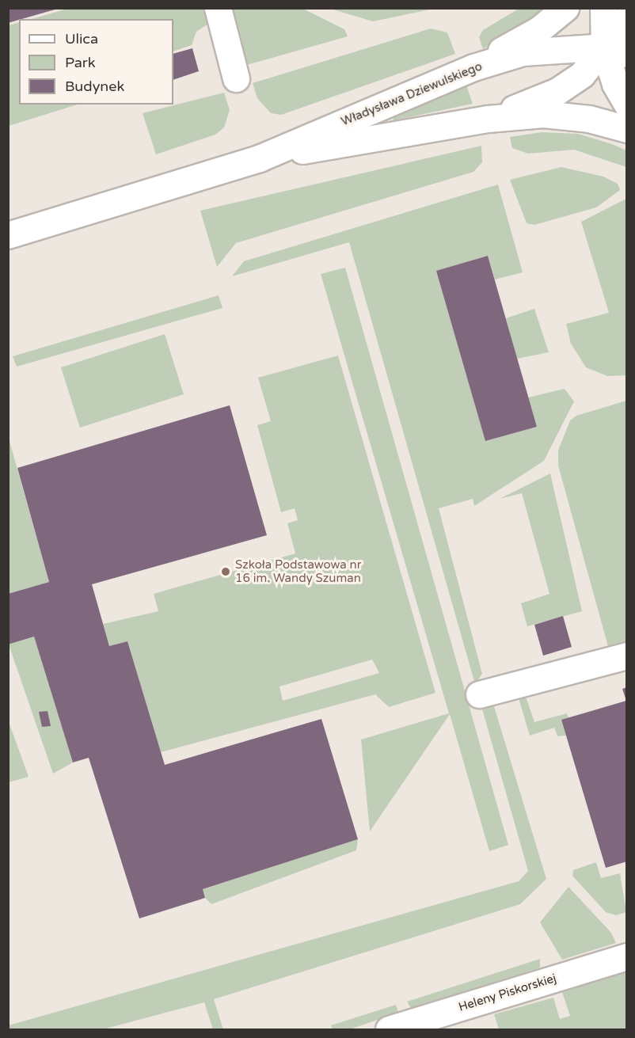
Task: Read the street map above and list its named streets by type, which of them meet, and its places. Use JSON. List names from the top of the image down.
{
  "streets": {
    "street": ["Władysława Dziewulskiego", "Heleny Piskorskiej"]
  },
  "places": ["Szkoła Podstawowa nr 16 im. Wandy Szuman"],
  "legend": ["Ulica", "Park", "Budynek"]
}
